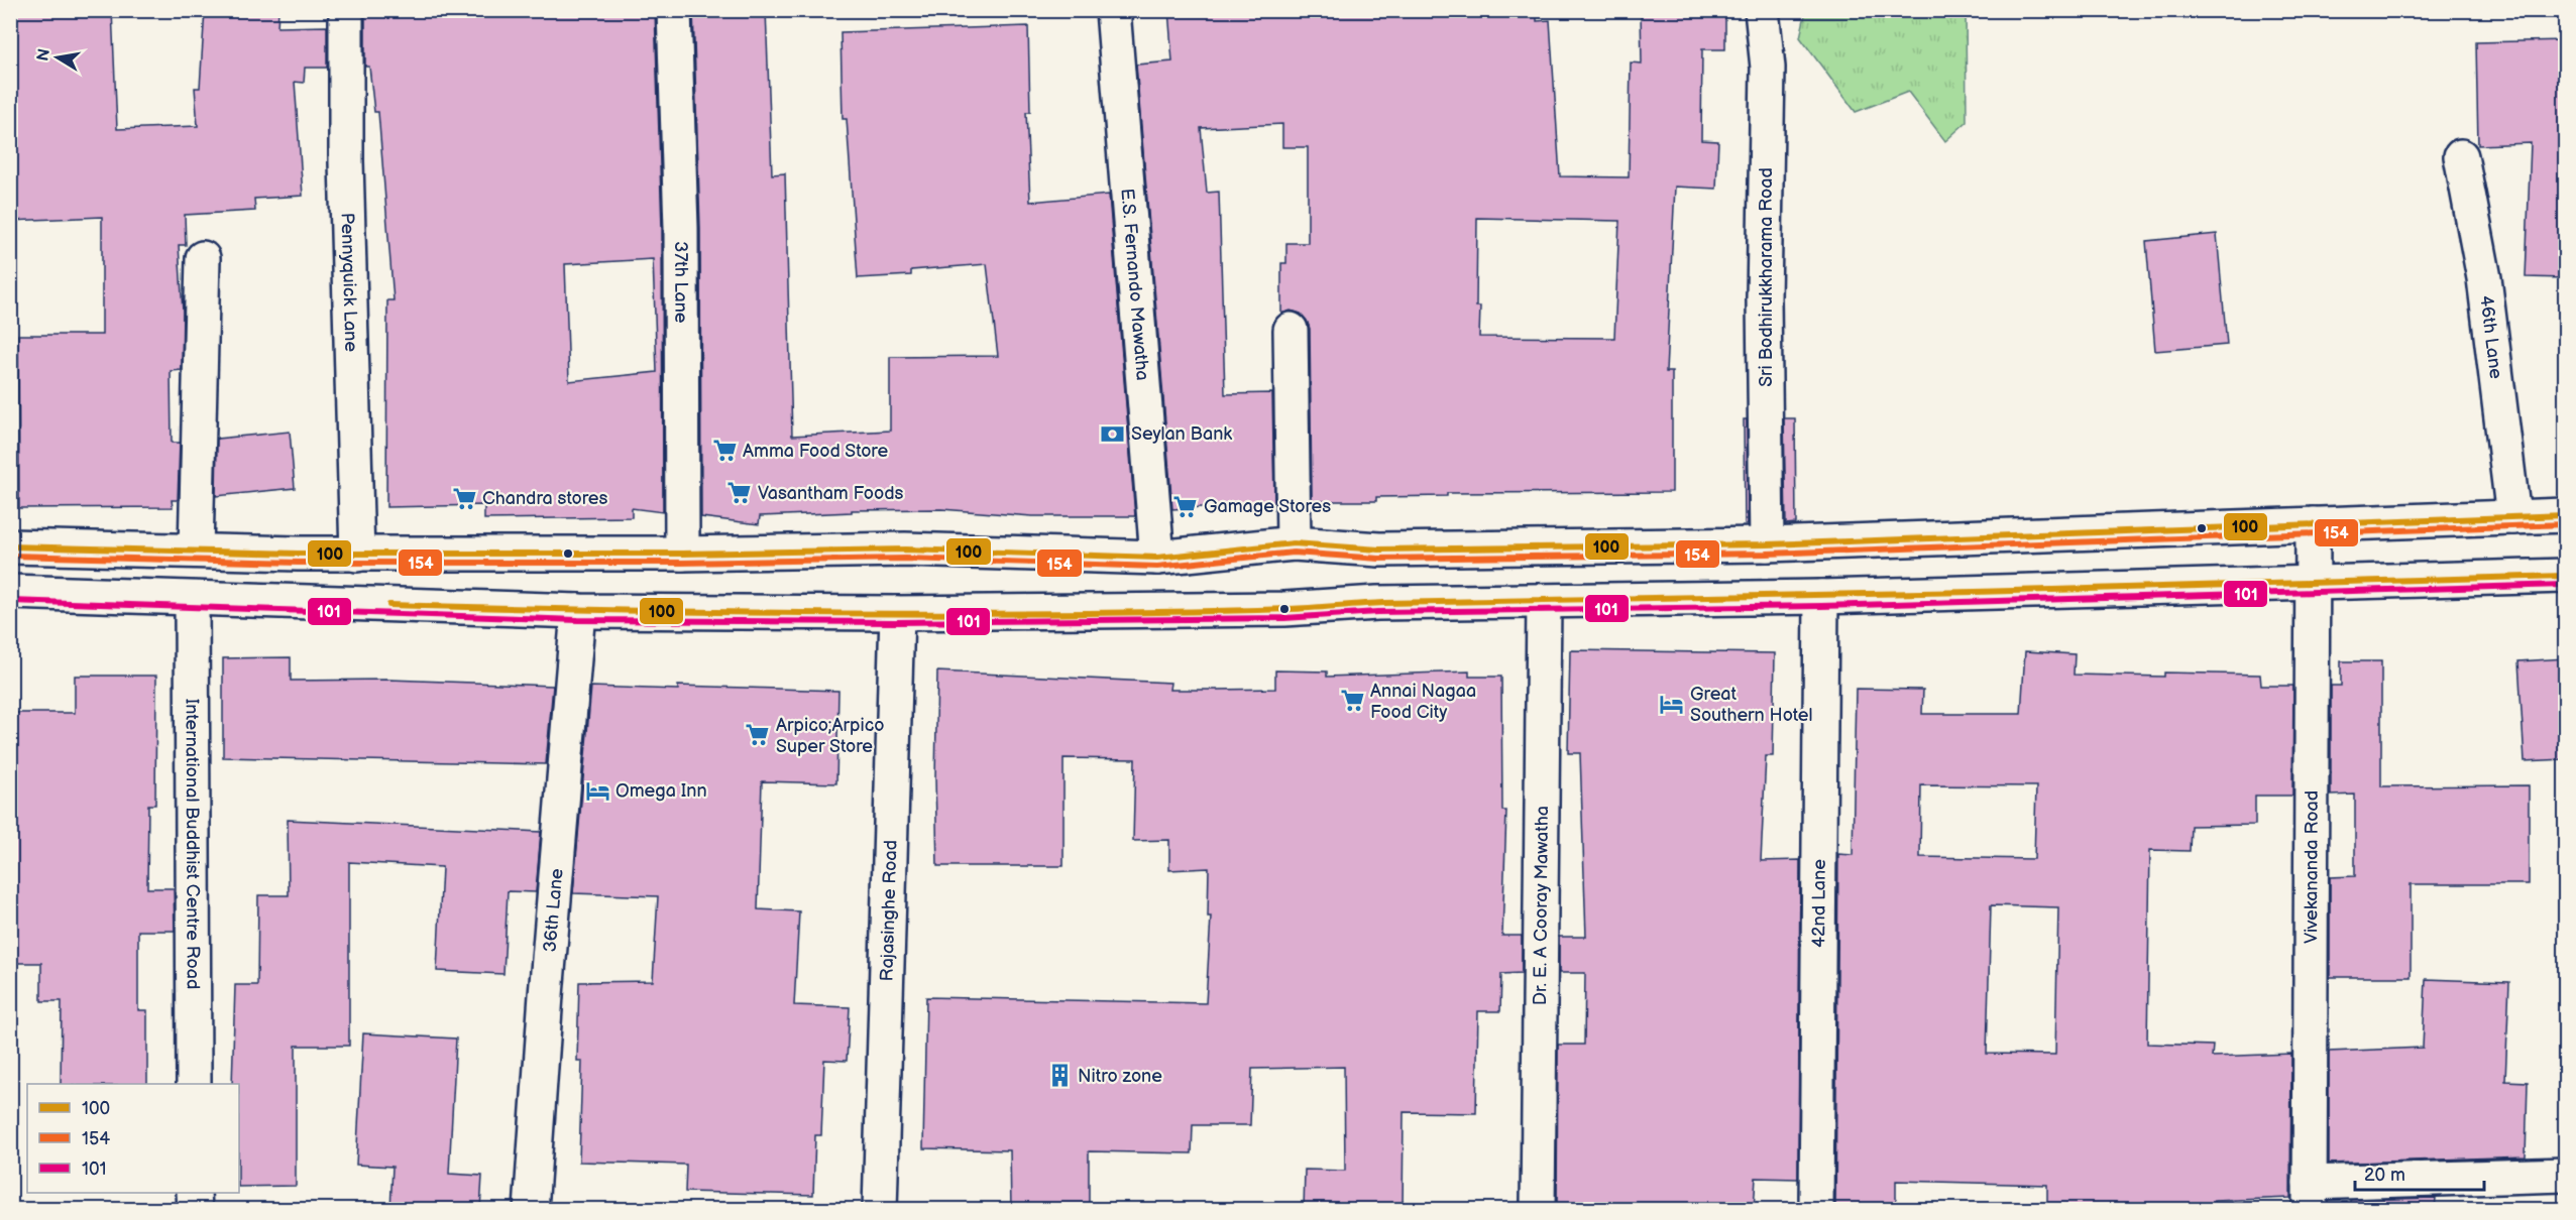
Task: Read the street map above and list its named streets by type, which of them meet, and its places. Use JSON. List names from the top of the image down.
{
  "streets": {
    "main road": [
      "Sri Bodhirukkharama Road",
      "Pennyquick Lane",
      "37th Lane",
      "E.S. Fernando Mawatha",
      "46th Lane",
      "International Buddhist Centre Road",
      "Vivekananda Road",
      "42nd Lane",
      "Dr. E. A Cooray Mawatha",
      "36th Lane",
      "Rajasinghe Road"
    ]
  },
  "places": {
    "bank": ["Seylan Bank"],
    "supermarket": [
      "Amma Food Store",
      "Vasantham Foods",
      "Chandra stores",
      "Gamage Stores",
      "Annai Nagaa Food City",
      "Arpico;Arpico Super Store"
    ],
    "hotel": ["Great Southern Hotel", "Omega Inn"],
    "building": ["Nitro zone"]
  },
  "lines": ["transit line 100", "transit line 154", "transit line 101"],
  "legend": ["100", "154", "101"],
  "scale_bar": "20 m",
  "north": "left"
}
